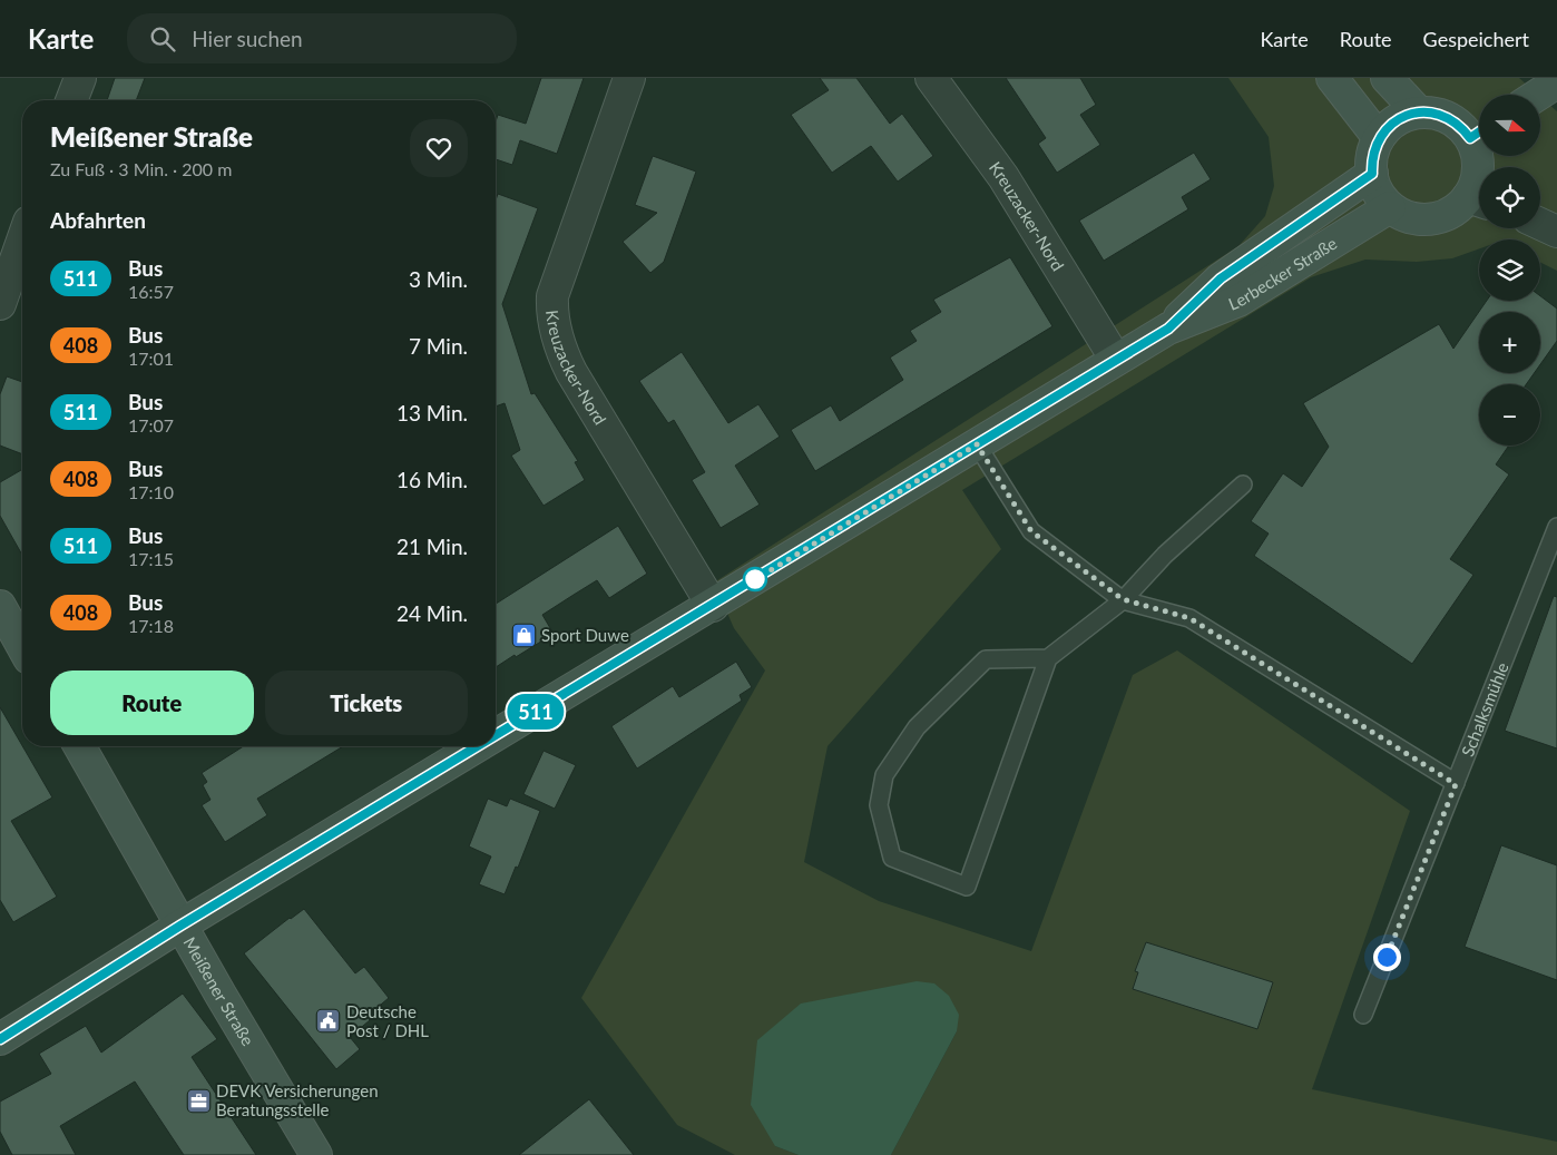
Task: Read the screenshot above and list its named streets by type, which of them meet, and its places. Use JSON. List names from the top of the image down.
{
  "streets": {
    "street": ["Kreuzacker-Nord", "Lerbecker Straße", "Meißener Straße"],
    "lane": ["Schalksmühle"]
  },
  "crossings": [
    ["Kreuzacker-Nord", "Lerbecker Straße"],
    ["Lerbecker Straße", "Meißener Straße"]
  ],
  "places": {
    "shop": ["Sport Duwe"],
    "public building": ["Deutsche Post / DHL"],
    "office": ["DEVK Versicherungen Beratungsstelle"]
  },
  "lines": ["bus line 511"],
  "north": "right",
  "page": {
    "header": "Karte",
    "search": "Hier suchen",
    "nav": ["Karte", "Route", "Gespeichert"],
    "on_map": "511",
    "map_buttons": ["+", "−"],
    "heading": [
      ["Meißener Straße", "Zu Fuß · 3 Min. · 200 m"],
      "Abfahrten"
    ],
    "list": [
      {
        "mark": "511",
        "name": "Bus",
        "note": "16:57",
        "value": "3 Min."
      },
      {
        "mark": "408",
        "name": "Bus",
        "note": "17:01",
        "value": "7 Min."
      },
      {
        "mark": "511",
        "name": "Bus",
        "note": "17:07",
        "value": "13 Min."
      },
      {
        "mark": "408",
        "name": "Bus",
        "note": "17:10",
        "value": "16 Min."
      },
      {
        "mark": "511",
        "name": "Bus",
        "note": "17:15",
        "value": "21 Min."
      },
      {
        "mark": "408",
        "name": "Bus",
        "note": "17:18",
        "value": "24 Min."
      }
    ],
    "buttons": ["Route", "Tickets"]
  }
}
